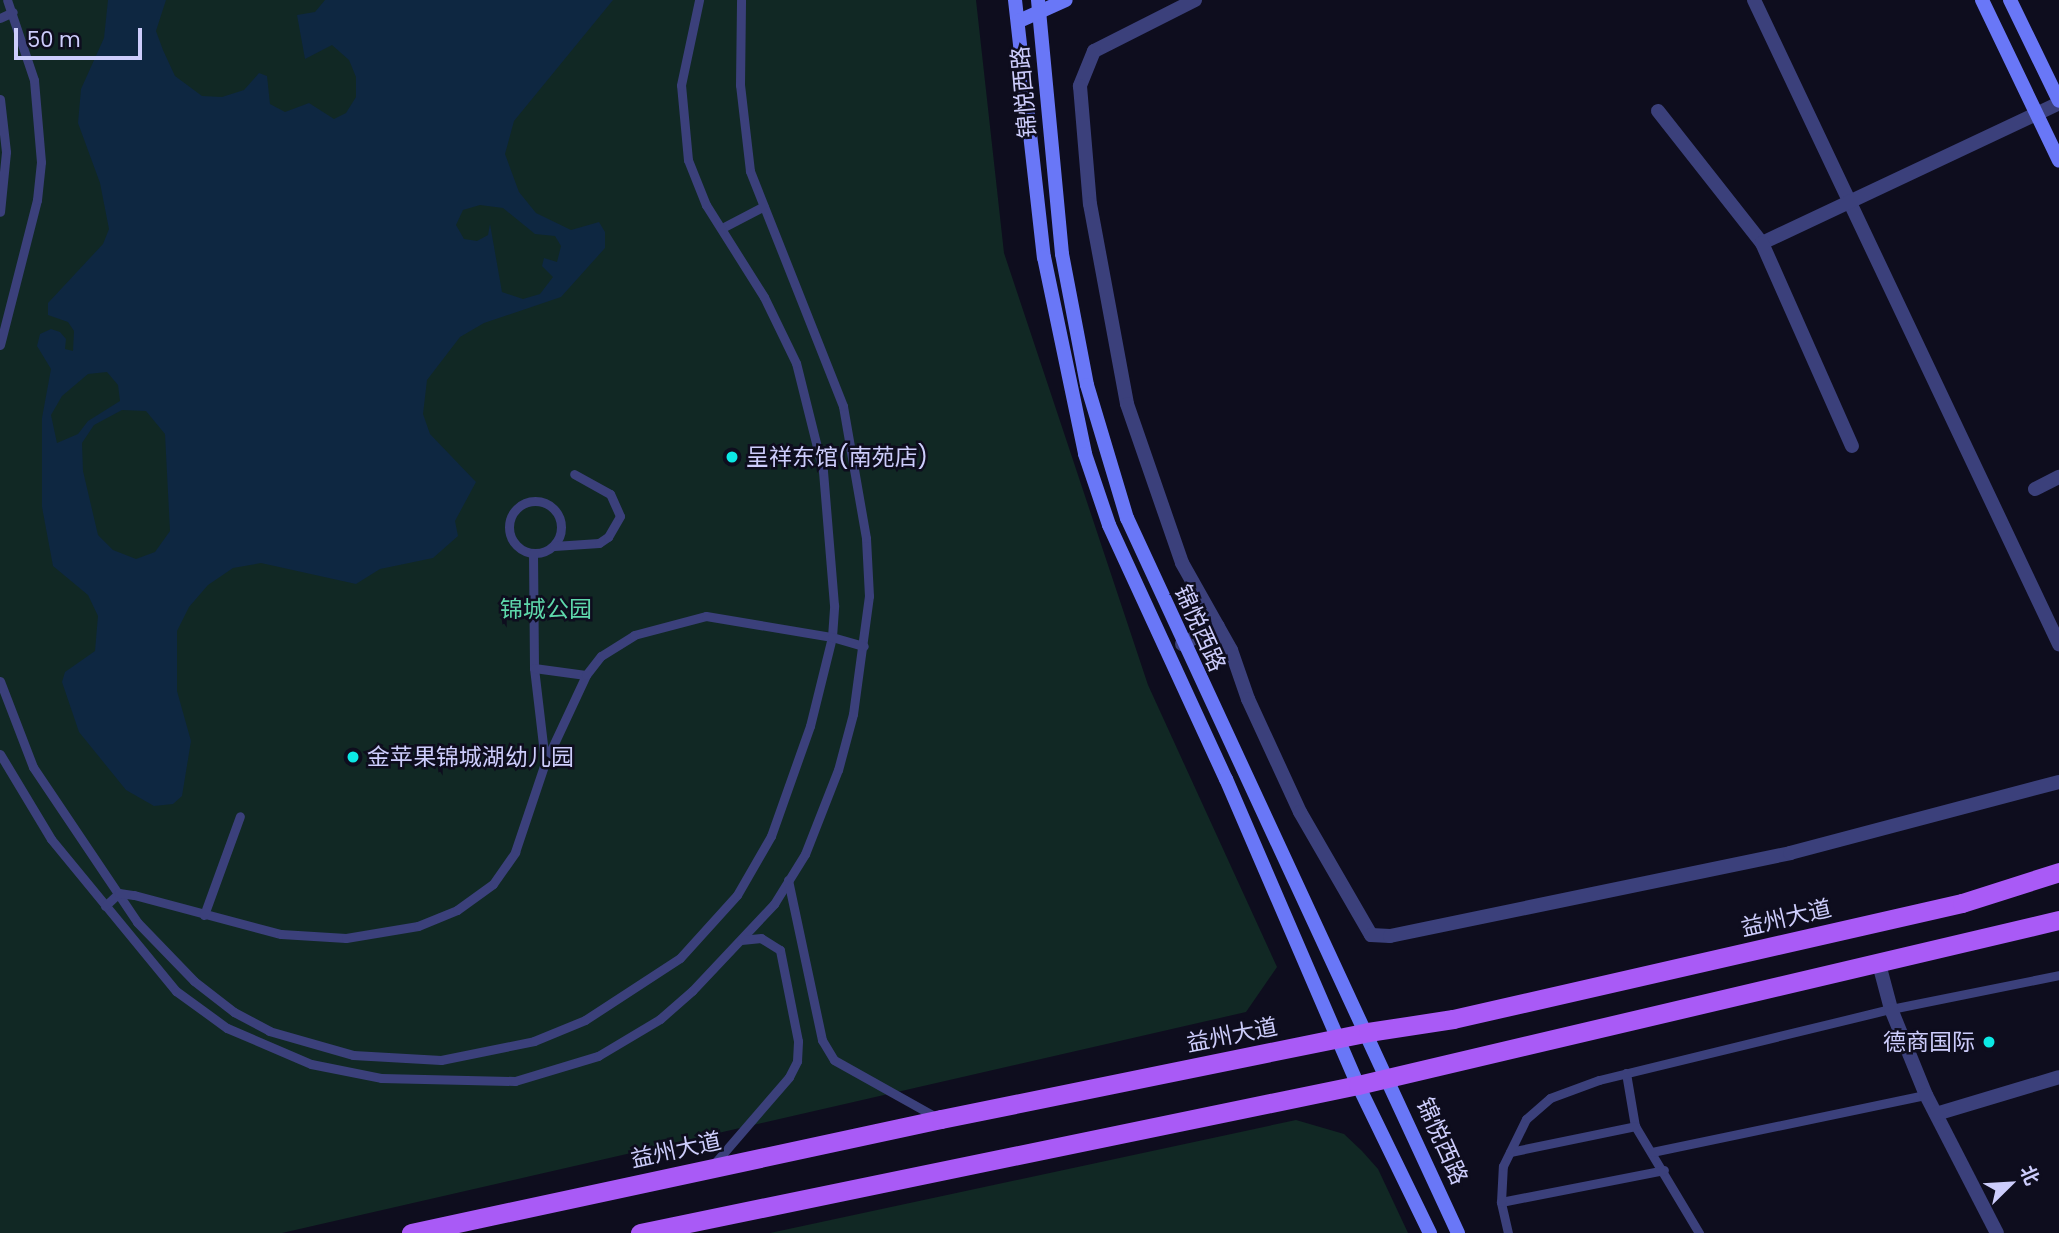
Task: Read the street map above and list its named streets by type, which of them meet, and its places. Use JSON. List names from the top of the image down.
{
  "streets": {
    "main road": ["锦悦西路", "益州大道"]
  },
  "crossings": [
    ["锦悦西路", "益州大道"]
  ],
  "parks": ["锦城公园"],
  "places": ["呈祥东馆(南苑店)", "金苹果锦城湖幼儿园", "德商国际"],
  "scale_bar": "50 m",
  "north": "top right"
}
